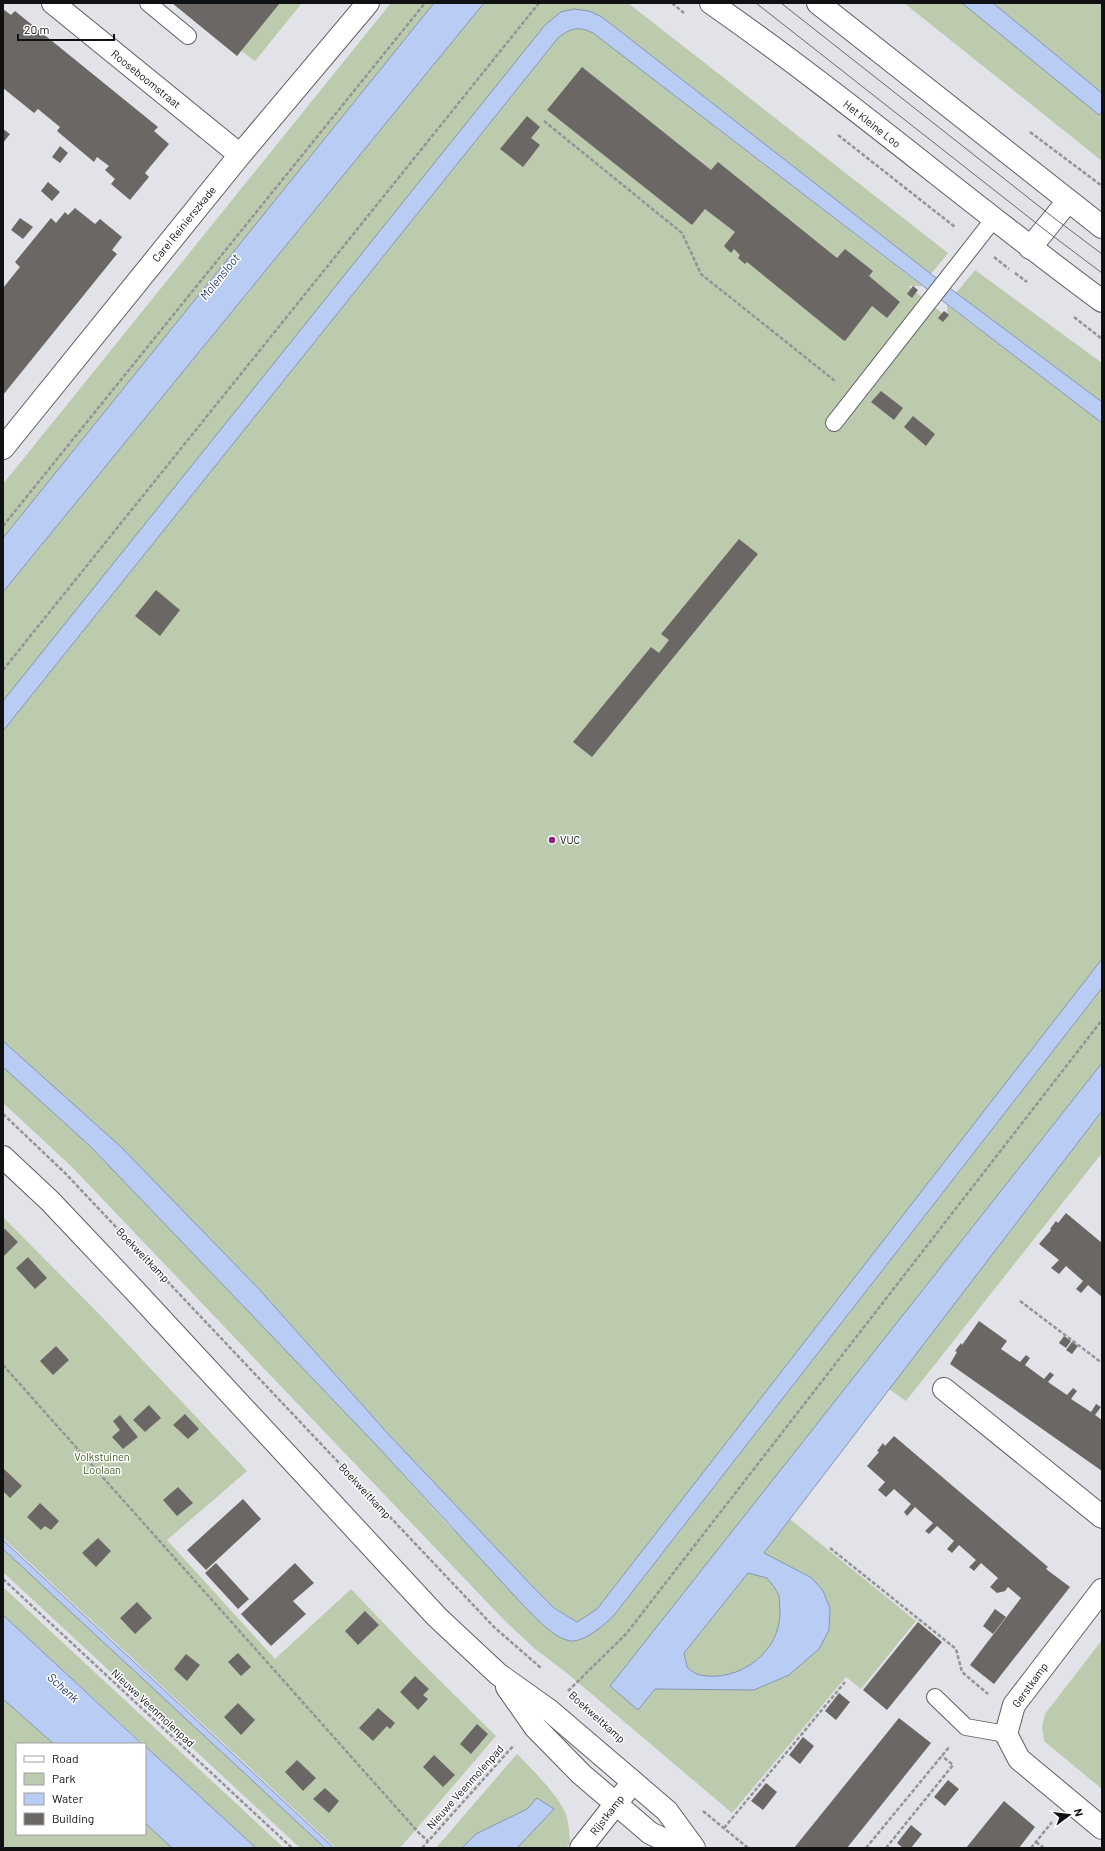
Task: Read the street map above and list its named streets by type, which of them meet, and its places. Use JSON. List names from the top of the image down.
{
  "streets": {
    "street": [
      "Rooseboomstraat",
      "Het Kleine Loo",
      "Carel Reinierszkade",
      "Gerstkamp",
      "Rijstkamp"
    ],
    "path": ["Boekweitkamp", "Nieuwe Veenmolenpad"]
  },
  "crossings": [
    ["Rooseboomstraat", "Carel Reinierszkade"]
  ],
  "water": ["Molensloot", "Schenk"],
  "parks": ["Volkstuinen Loolaan"],
  "places": ["VUC"],
  "legend": [
    "Road",
    "Park",
    "Water",
    "Building"
  ],
  "scale_bar": "20 m",
  "north": "right"
}
